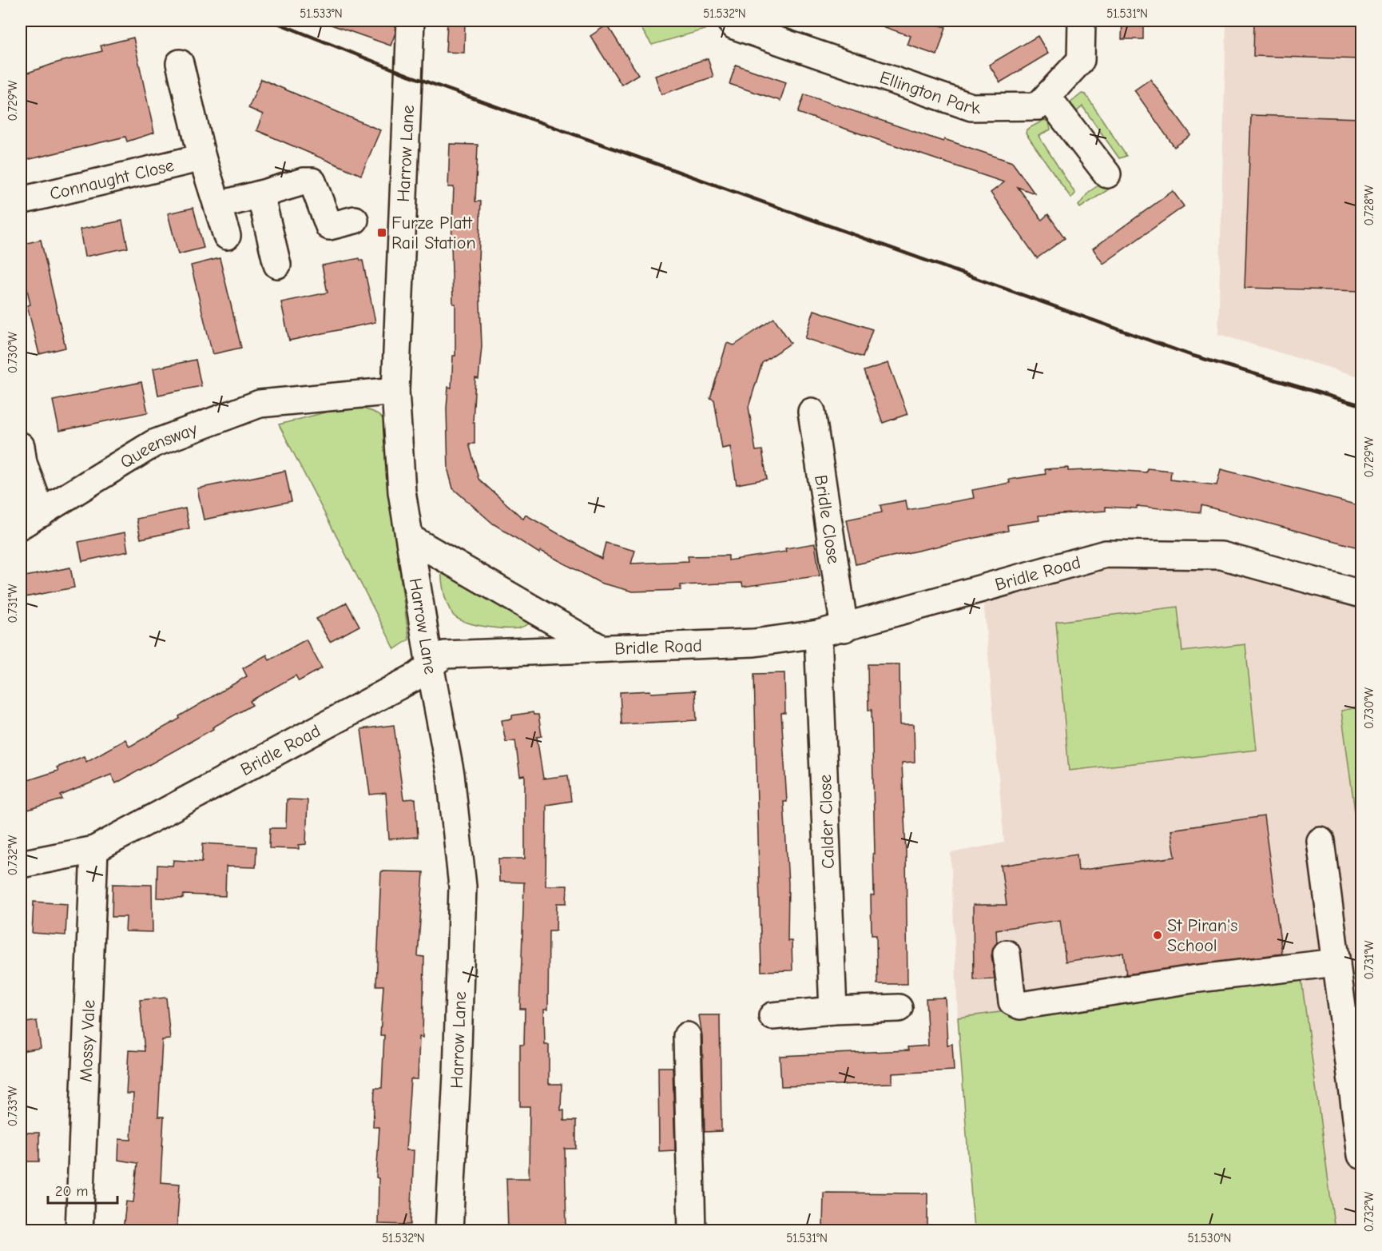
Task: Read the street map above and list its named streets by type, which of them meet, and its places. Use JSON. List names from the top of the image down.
{
  "streets": {
    "street": [
      "Ellington Park",
      "Harrow Lane",
      "Connaught Close",
      "Queensway",
      "Bridle Close",
      "Bridle Road",
      "Calder Close",
      "Mossy Vale"
    ]
  },
  "crossings": [
    ["Harrow Lane", "Queensway"],
    ["Harrow Lane", "Bridle Road"],
    ["Bridle Close", "Bridle Road"],
    ["Bridle Road", "Calder Close"],
    ["Bridle Road", "Mossy Vale"]
  ],
  "places": {
    "transit": ["Furze Platt Rail Station"],
    "other": ["St Piran's School"]
  },
  "scale_bar": "20 m",
  "coordinates": [
    "51.533°N",
    "51.532°N",
    "51.531°N",
    "0.729°W",
    "0.728°W",
    "0.730°W",
    "0.731°W",
    "0.732°W",
    "0.733°W",
    "51.530°N"
  ]
}
